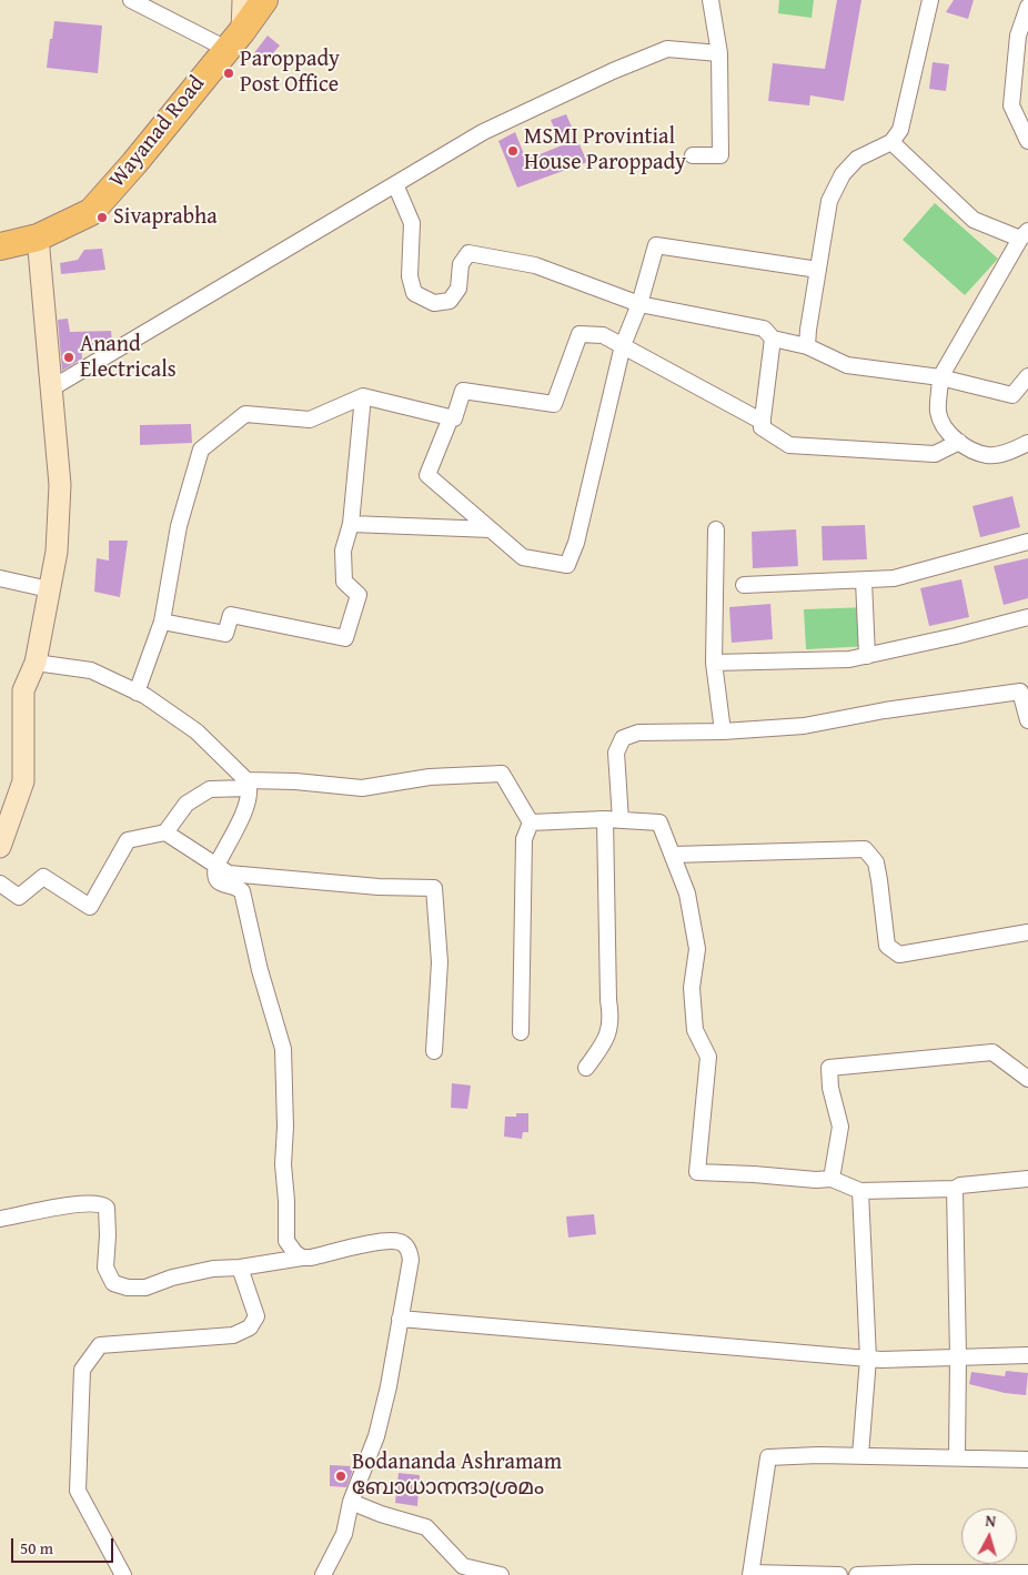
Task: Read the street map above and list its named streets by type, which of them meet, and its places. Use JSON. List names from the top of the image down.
{
  "streets": {
    "highway": ["Wayanad Road"]
  },
  "places": [
    "Paroppady Post Office",
    "MSMI Provintial House Paroppady",
    "Sivaprabha",
    "Anand Electricals",
    "Bodananda Ashramam ബോധാനന്ദാശ്രമം"
  ],
  "scale_bar": "50 m",
  "north": "top"
}
